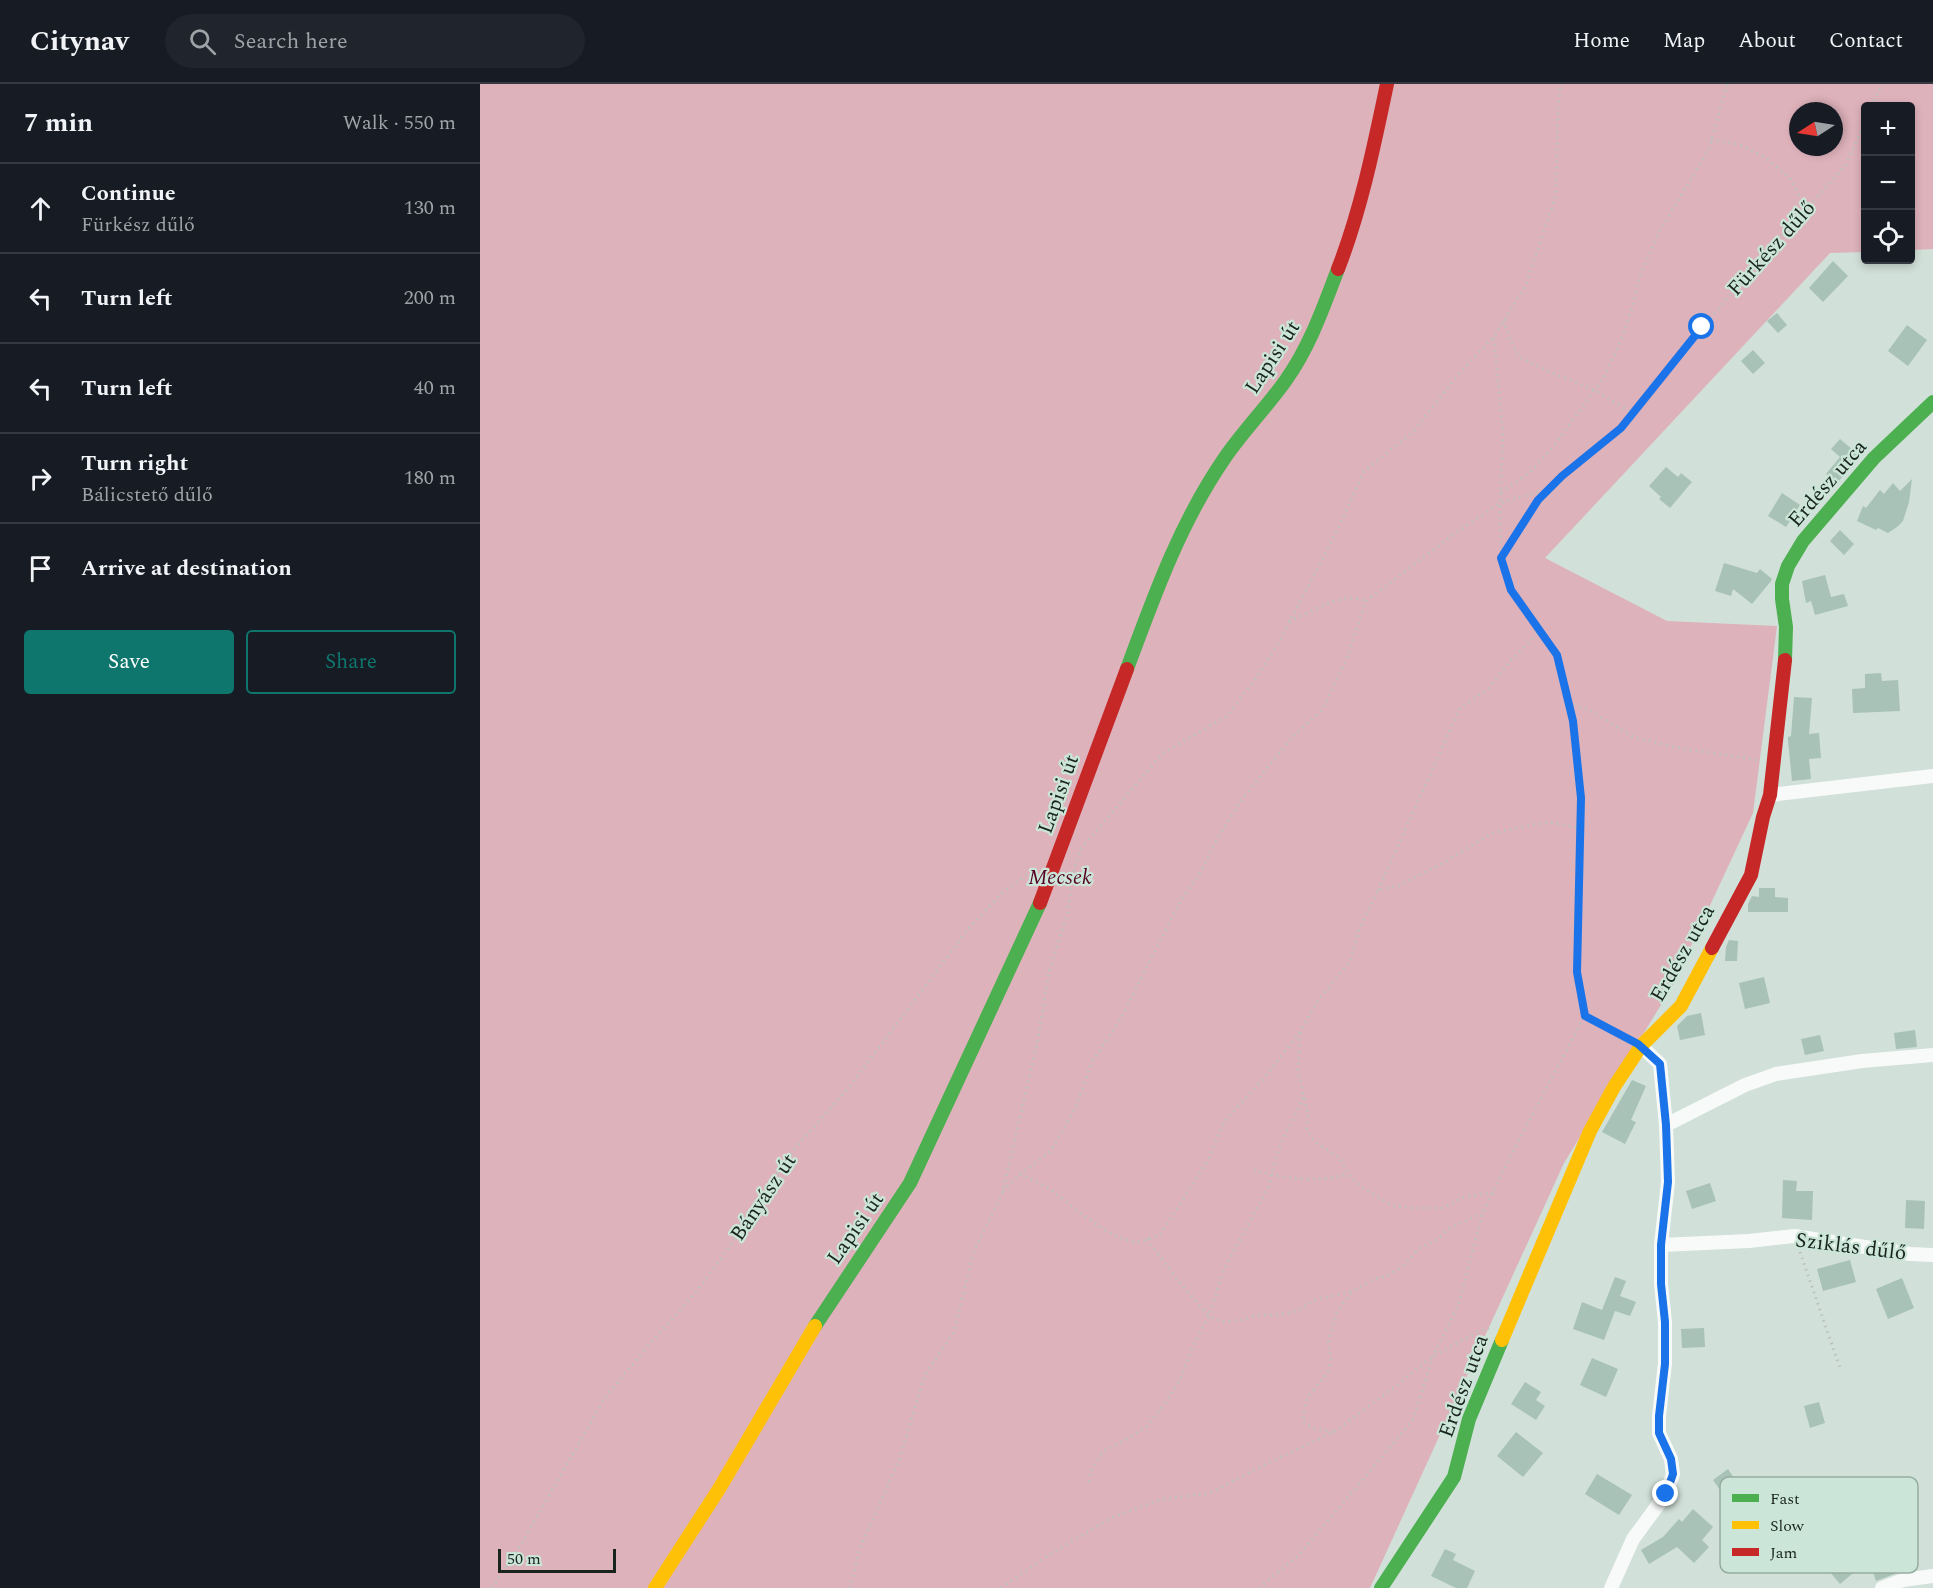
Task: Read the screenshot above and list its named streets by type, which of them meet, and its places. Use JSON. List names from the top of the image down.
{
  "streets": {
    "street": ["Lapisi út", "Erdész utca", "Sziklás dűlő"],
    "path": ["Fürkész dűlő", "Bányász út"]
  },
  "parks": ["Mecsek"],
  "legend": ["Fast", "Slow", "Jam"],
  "scale_bar": "50 m",
  "north": "left",
  "page": {
    "header": "Citynav",
    "search": "Search here",
    "nav": [
      "Home",
      "Map",
      "About",
      "Contact"
    ],
    "heading": ["7 min", "Walk · 550 m"],
    "map_buttons": ["+", "−"],
    "list": [
      ["Continue", "Fürkész dűlő", "130 m"],
      ["Turn left", "200 m"],
      ["Turn left", "40 m"],
      ["Turn right", "Bálicstető dűlő", "180 m"],
      "Arrive at destination"
    ],
    "buttons": ["Save", "Share"],
    "scale": "50 m"
  }
}
